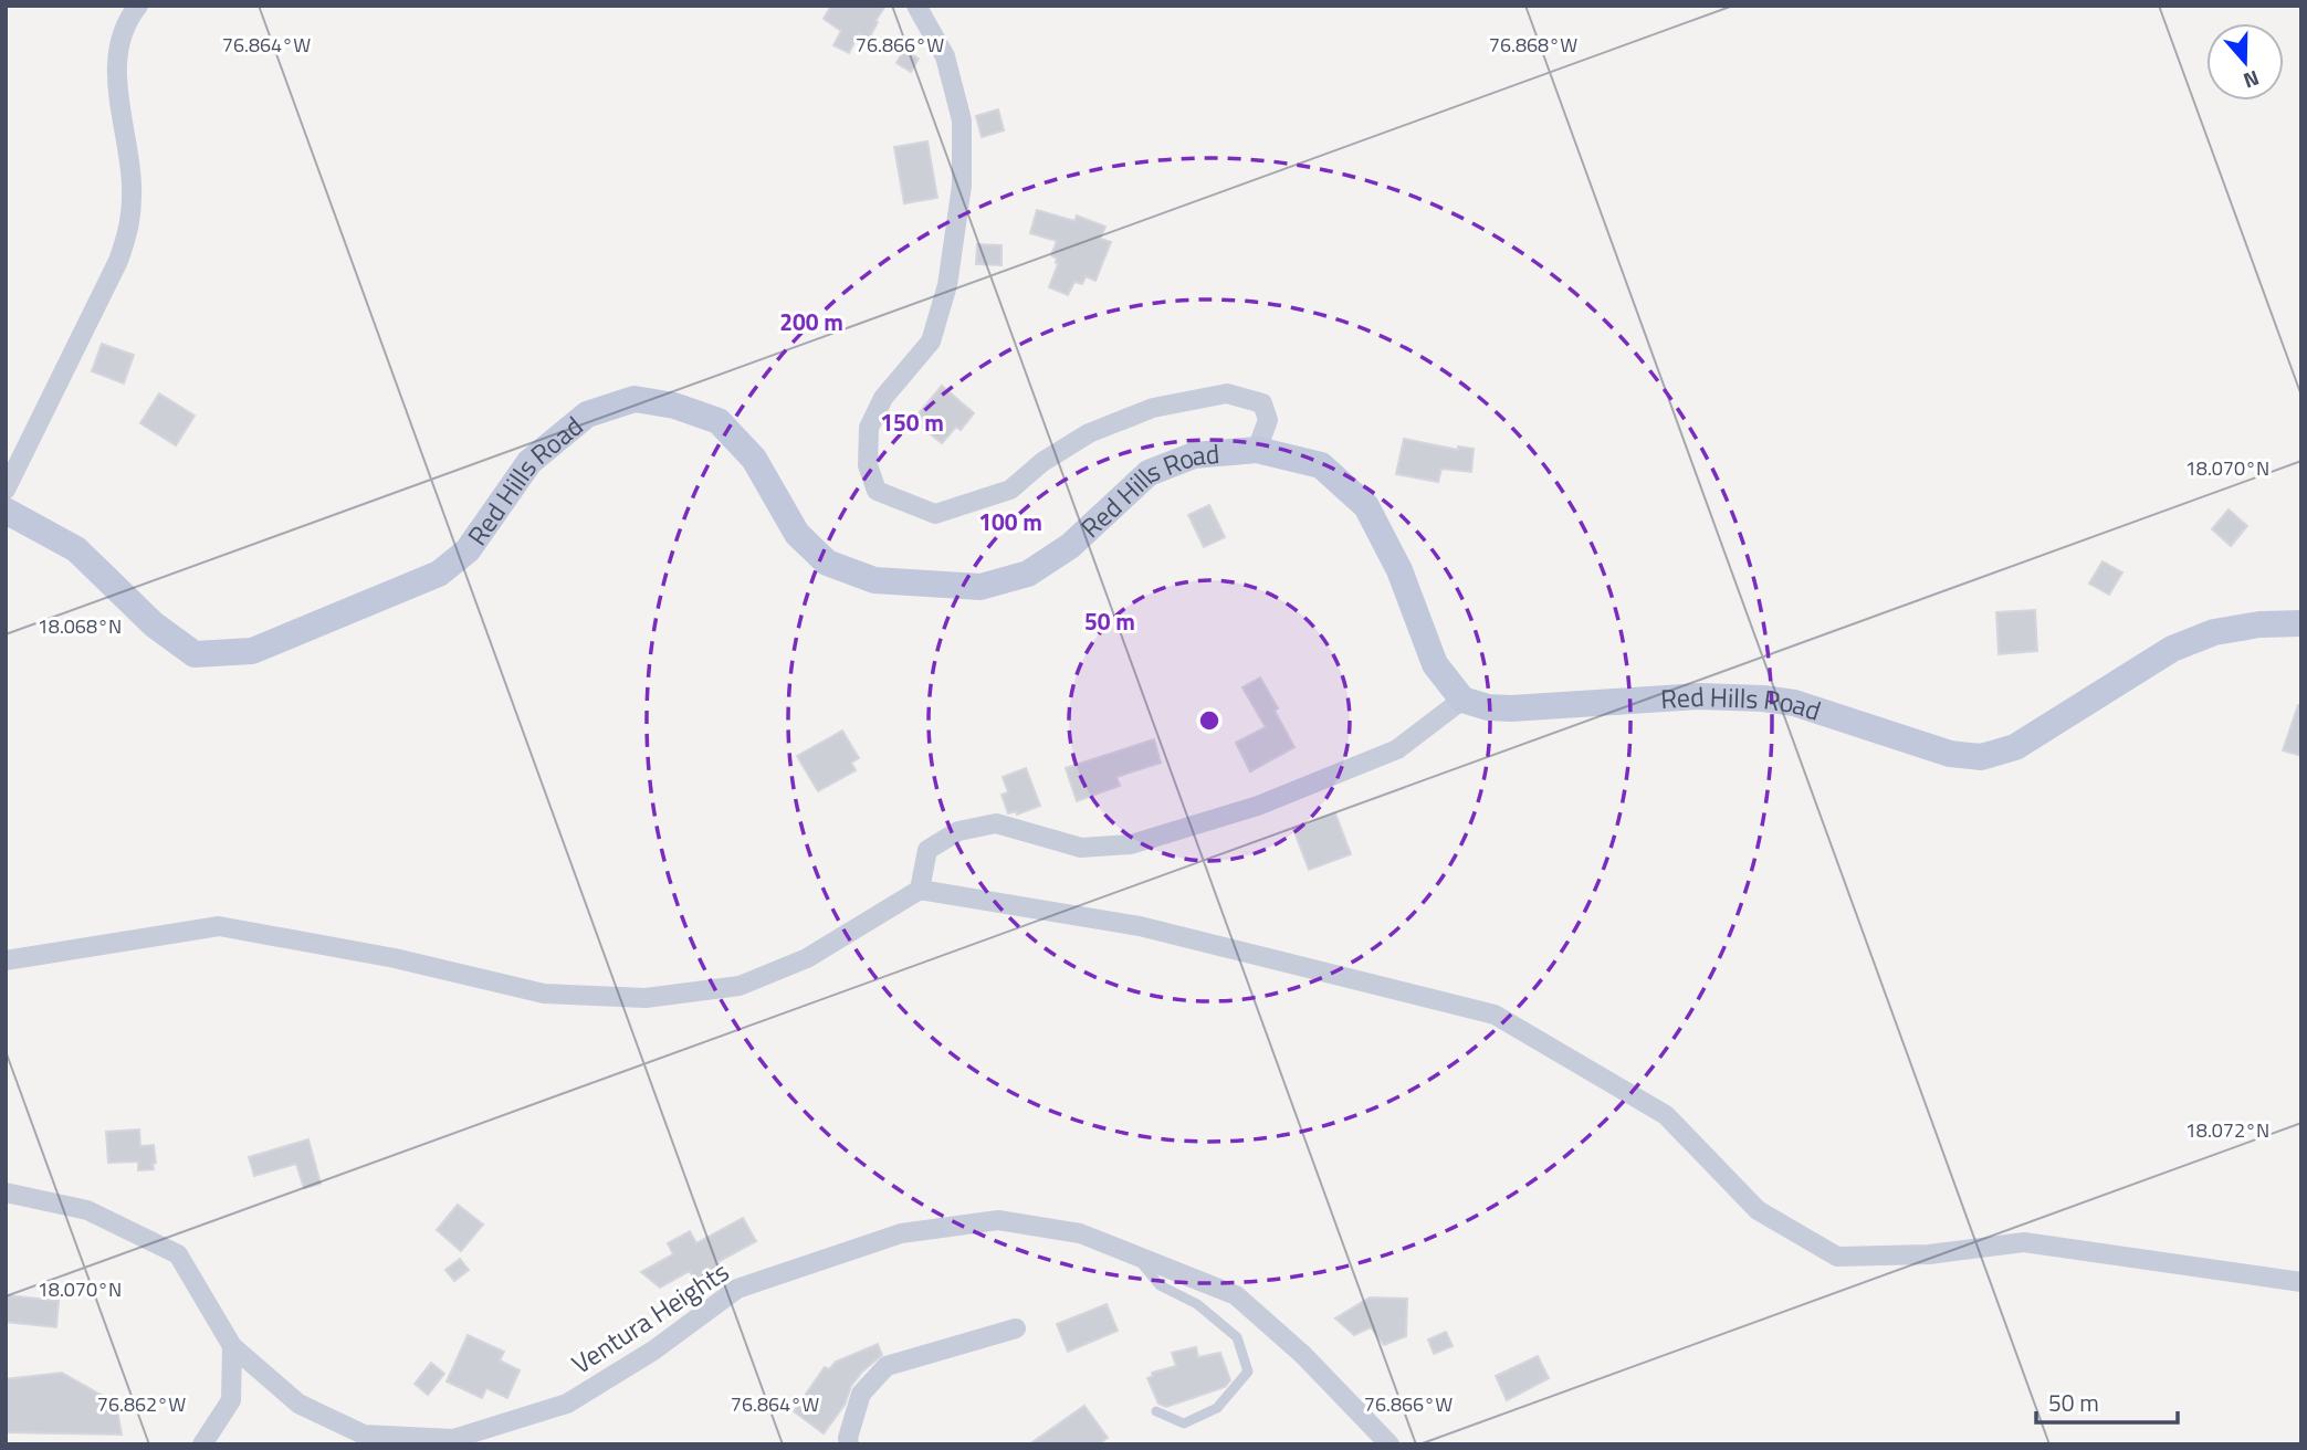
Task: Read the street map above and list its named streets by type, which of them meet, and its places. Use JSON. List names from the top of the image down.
{
  "streets": {
    "main road": ["Red Hills Road"],
    "street": ["Ventura Heights"]
  },
  "scale_bar": "50 m",
  "north": "bottom",
  "coordinates": [
    "76.864°W",
    "76.866°W",
    "76.868°W",
    "18.070°N",
    "18.068°N",
    "18.072°N",
    "76.862°W"
  ],
  "rings": [
    "200 m",
    "150 m",
    "100 m",
    "50 m"
  ]
}
